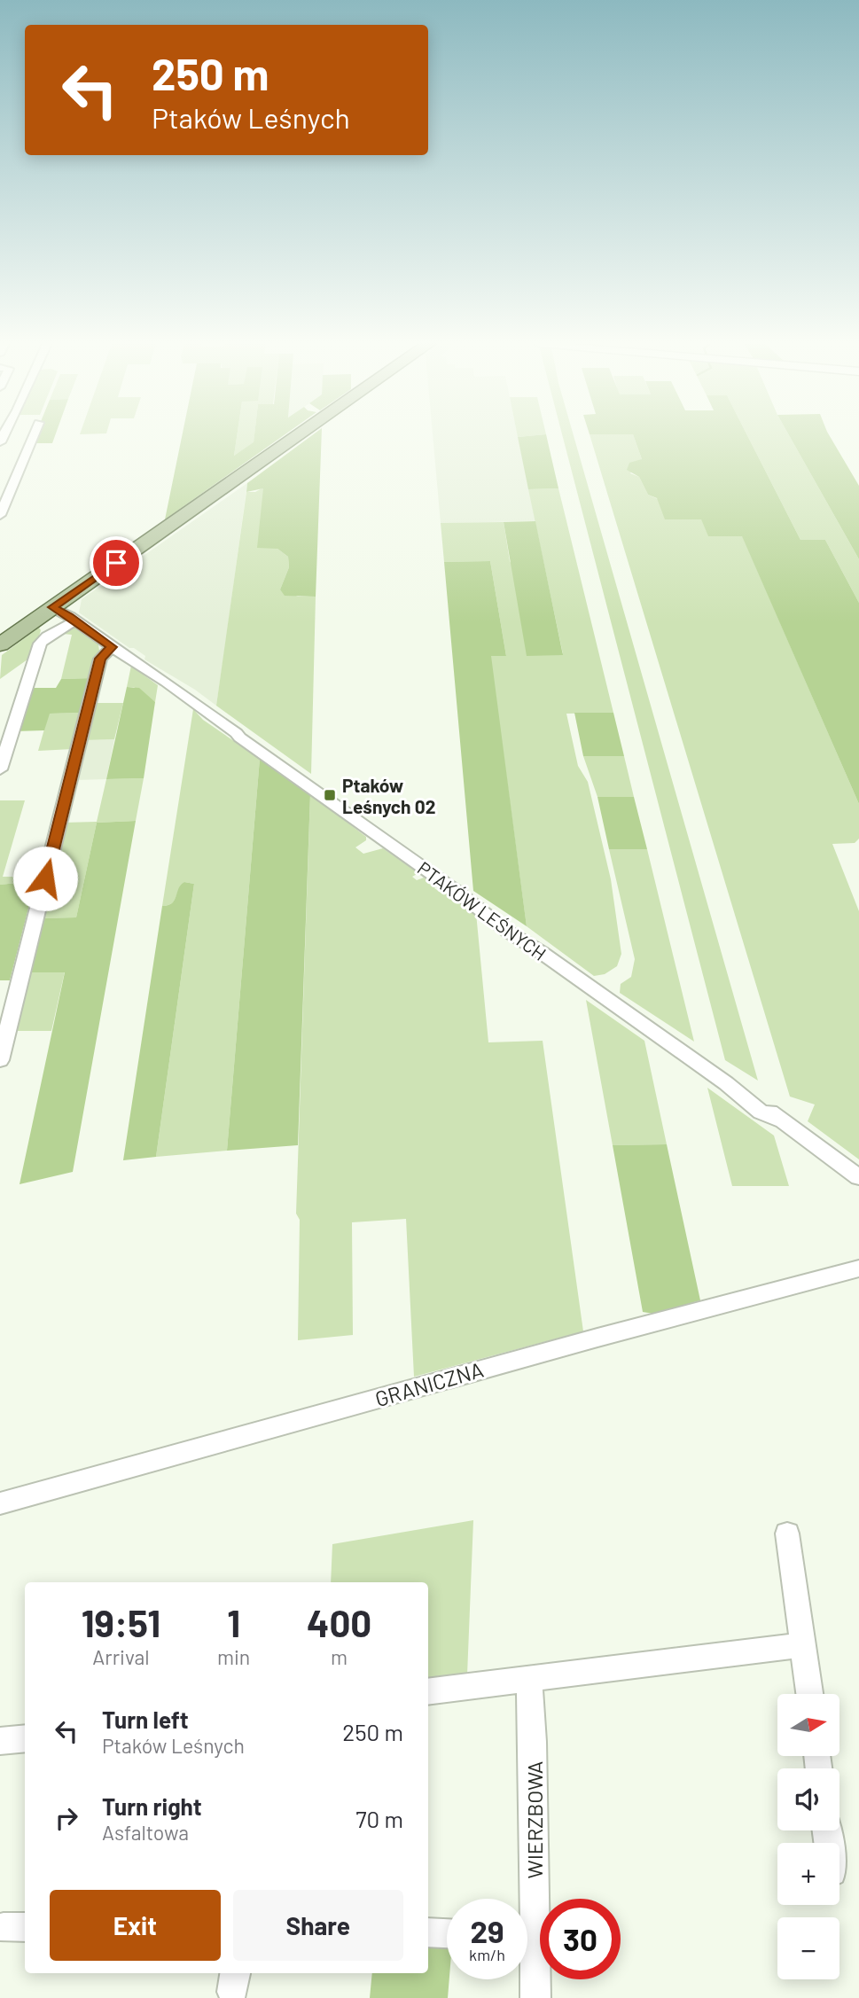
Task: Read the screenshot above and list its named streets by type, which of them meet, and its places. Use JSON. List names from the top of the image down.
{
  "streets": {
    "street": ["PTAKÓW LEŚNYCH", "GRANICZNA", "WIERZBOWA"]
  },
  "places": {
    "transit": ["Ptaków Leśnych 02"]
  },
  "north": "right",
  "page": {
    "turn": ["250 m", "Ptaków Leśnych"],
    "eta": [
      "19:51",
      "Arrival",
      "1",
      "min",
      "400",
      "m"
    ],
    "list": [
      {
        "name": "Turn left",
        "note": "Ptaków Leśnych",
        "value": "250 m"
      },
      {
        "name": "Turn right",
        "note": "Asfaltowa",
        "value": "70 m"
      }
    ],
    "map_buttons": ["+", "−"],
    "buttons": ["Exit", "Share"],
    "speed": "29 km/h",
    "limit": "30"
  }
}
